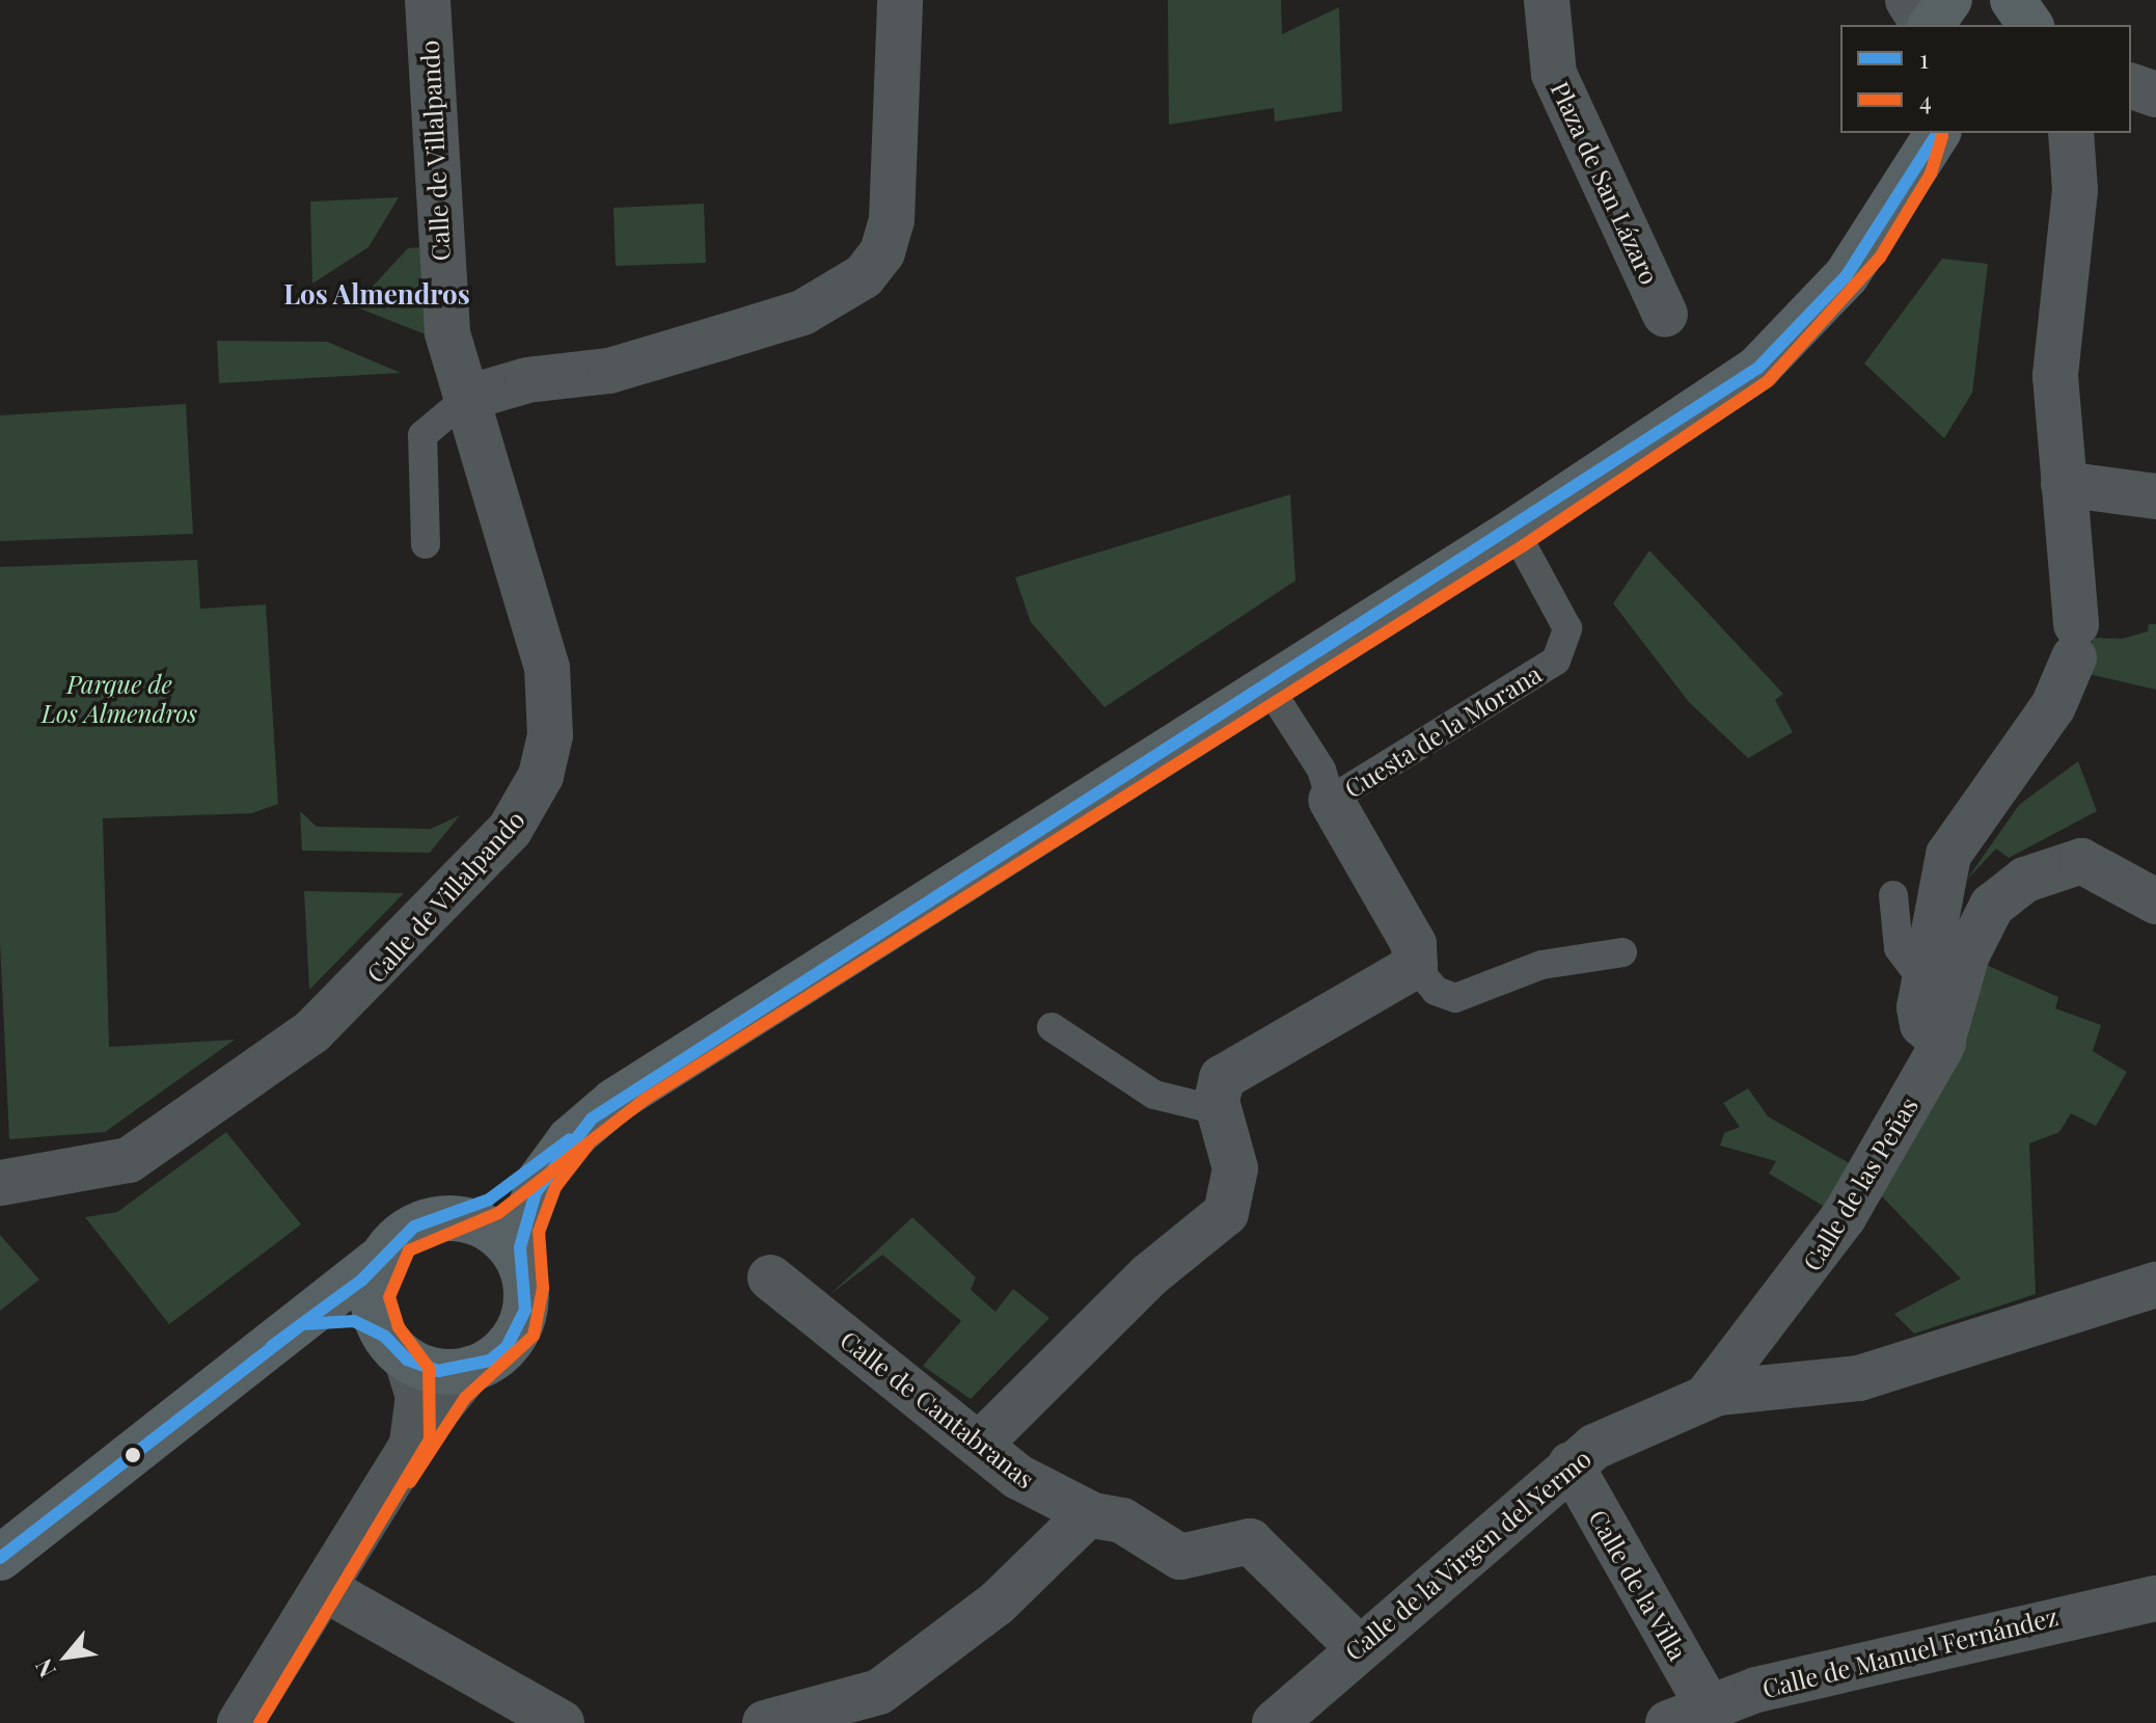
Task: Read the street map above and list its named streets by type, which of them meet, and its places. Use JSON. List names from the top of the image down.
{
  "streets": {
    "street": [
      "Calle de Villalpando",
      "Plaza de San Lázaro",
      "Calle de las Peñas",
      "Calle de Cantabranas",
      "Calle de la Virgen del Yermo",
      "Calle de la Villa",
      "Calle de Manuel Fernández"
    ],
    "lane": ["Cuesta de la Morana"]
  },
  "crossings": [
    ["Calle de las Peñas", "Calle de la Virgen del Yermo"],
    ["Calle de Cantabranas", "Calle de la Virgen del Yermo"],
    ["Calle de la Virgen del Yermo", "Calle de la Villa"],
    ["Calle de la Villa", "Calle de Manuel Fernández"]
  ],
  "districts": ["Los Almendros"],
  "parks": ["Parque de Los Almendros"],
  "lines": ["transit line 1", "transit line 4"],
  "legend": ["1", "4"],
  "north": "bottom left"
}
